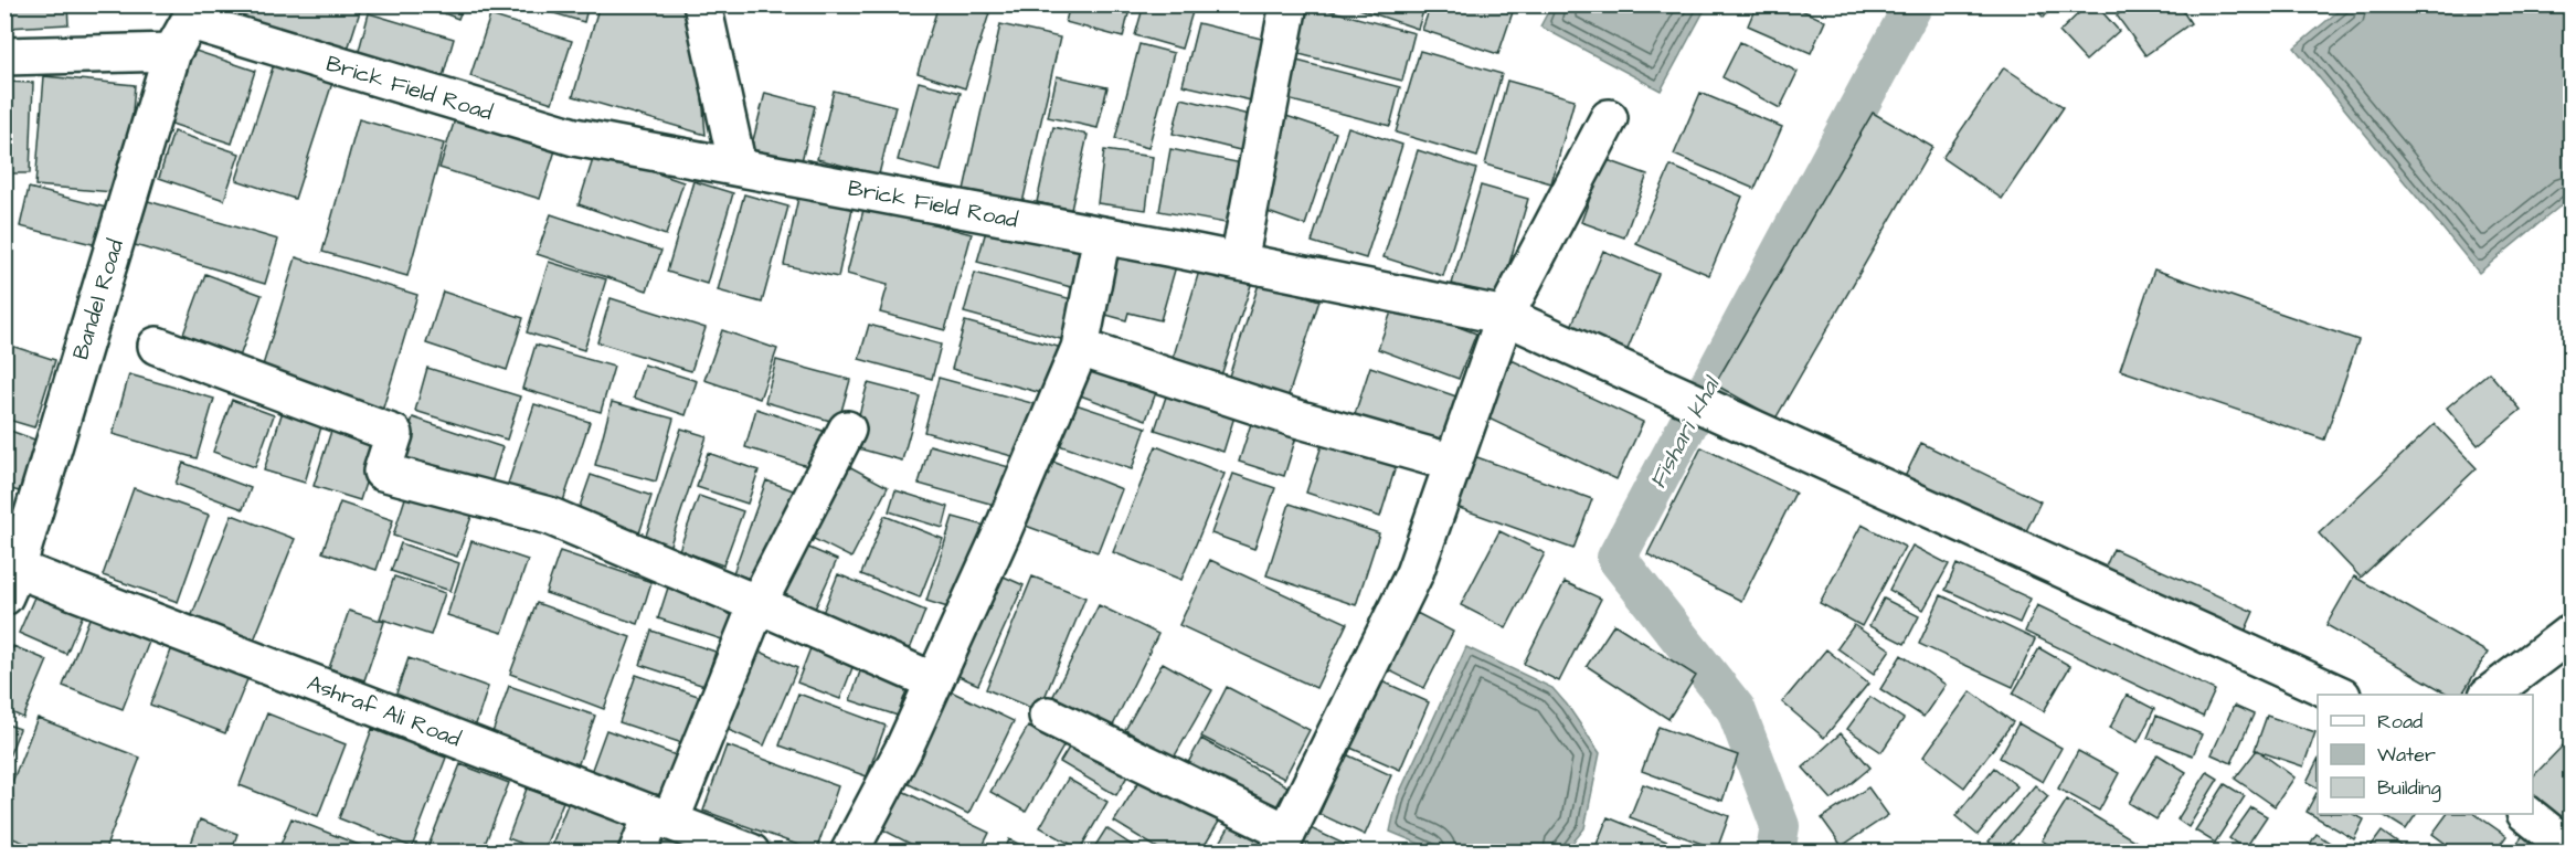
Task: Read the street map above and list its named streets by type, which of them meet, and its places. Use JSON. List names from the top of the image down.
{
  "streets": {
    "street": ["Brick Field Road", "Bandel Road", "Ashraf Ali Road"]
  },
  "crossings": [
    ["Brick Field Road", "Bandel Road"],
    ["Bandel Road", "Ashraf Ali Road"]
  ],
  "water": ["Fishari khal"],
  "legend": ["Road", "Water", "Building"]
}
